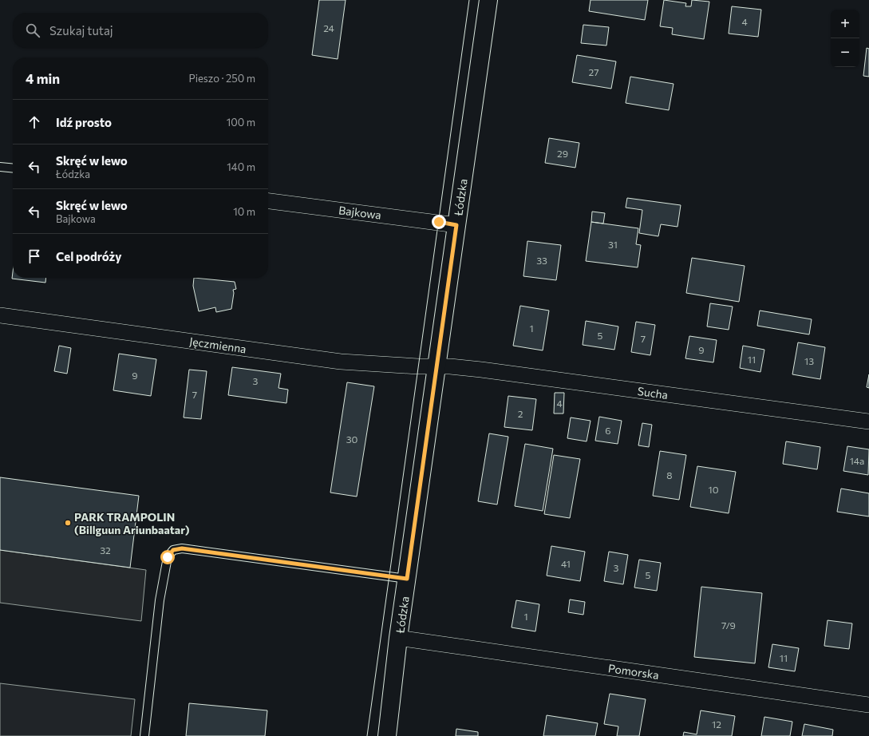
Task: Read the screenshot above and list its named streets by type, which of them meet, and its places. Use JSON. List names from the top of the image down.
{
  "streets": {
    "main road": ["Łódzka"],
    "street": [
      "Bajkowa",
      "Jęczmienna",
      "Sucha",
      "Pomorska"
    ]
  },
  "crossings": [
    ["Łódzka", "Bajkowa"],
    ["Łódzka", "Jęczmienna"],
    ["Łódzka", "Sucha"],
    ["Łódzka", "Pomorska"],
    ["Jęczmienna", "Sucha"]
  ],
  "places": ["PARK TRAMPOLIN (Billguun Ariunbaatar)"],
  "house_numbers": [
    "4",
    "24",
    "27",
    "29",
    "31",
    "33",
    "1",
    "5",
    "7",
    "9",
    "11",
    "13",
    "9",
    "3",
    "7",
    "4",
    "2",
    "6",
    "30",
    "14a",
    "8",
    "10",
    "32",
    "41",
    "3",
    "5",
    "1",
    "7/9",
    "11",
    "12"
  ],
  "page": {
    "map_buttons": ["+", "−"],
    "search": "Szukaj tutaj",
    "heading": ["4 min", "Pieszo · 250 m"],
    "list": [
      ["Idź prosto", "100 m"],
      ["Skręć w lewo", "Łódzka", "140 m"],
      ["Skręć w lewo", "Bajkowa", "10 m"],
      "Cel podróży"
    ]
  }
}
